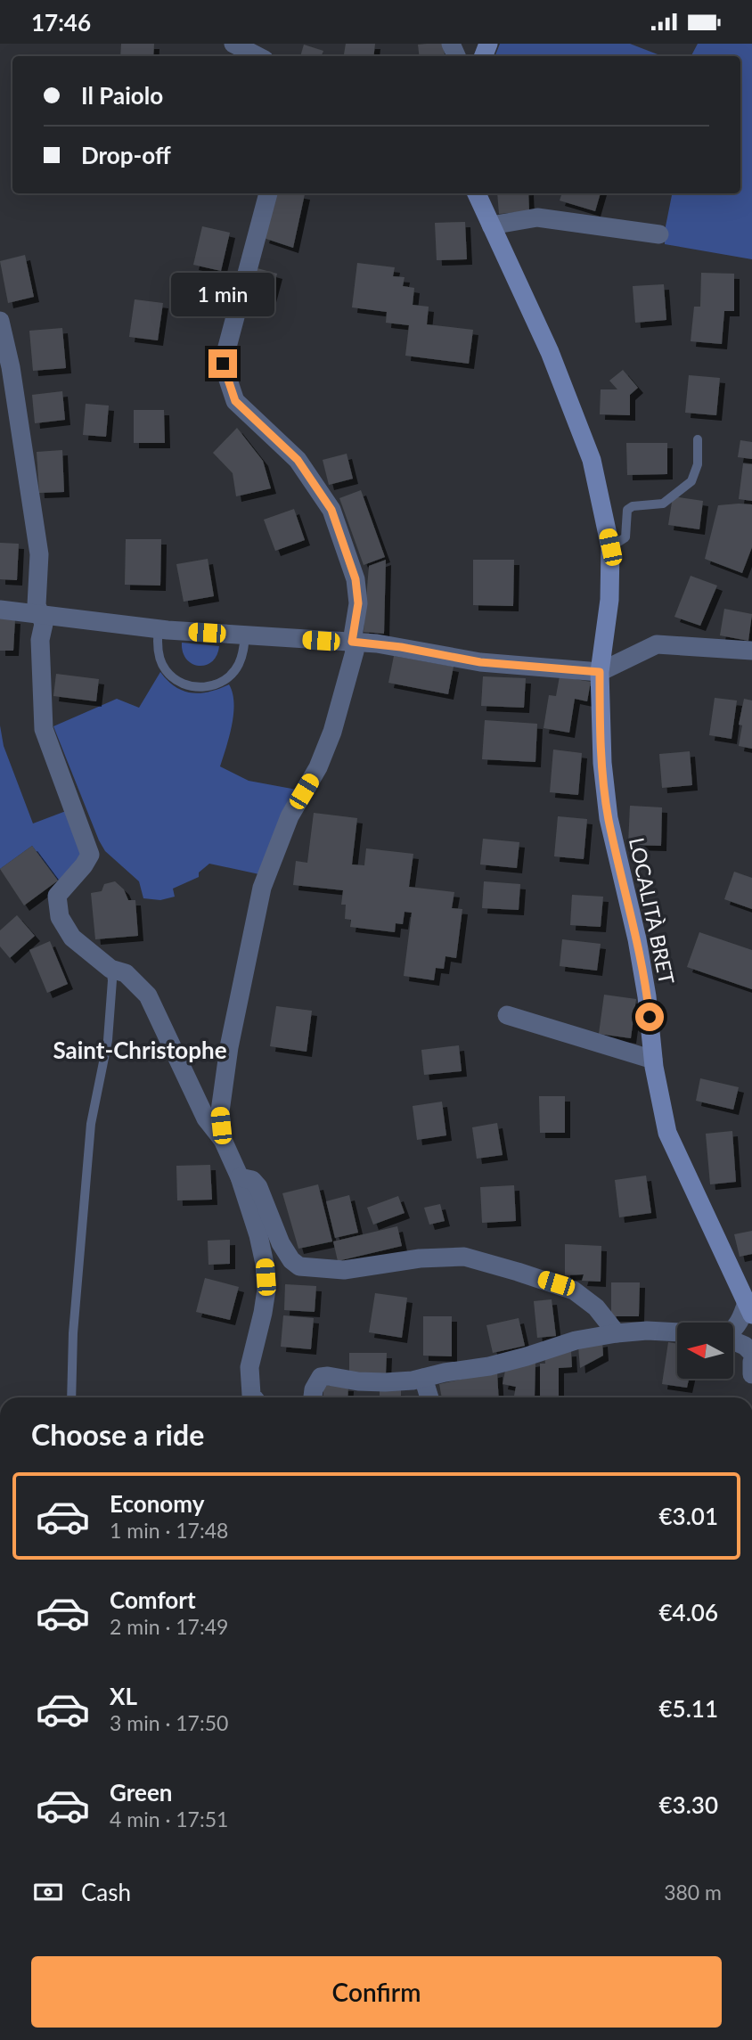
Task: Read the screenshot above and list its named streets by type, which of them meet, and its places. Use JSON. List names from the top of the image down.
{
  "streets": {
    "street": ["LOCALITÀ BRET"]
  },
  "districts": ["Saint-Christophe"],
  "north": "left",
  "page": {
    "status": "17:46",
    "banner": ["Il Paiolo", "Drop-off"],
    "bubble": "1 min",
    "heading": "Choose a ride",
    "list": [
      {
        "name": "Economy",
        "note": "1 min · 17:48",
        "value": "€3.01"
      },
      {
        "name": "Comfort",
        "note": "2 min · 17:49",
        "value": "€4.06"
      },
      {
        "name": "XL",
        "note": "3 min · 17:50",
        "value": "€5.11"
      },
      {
        "name": "Green",
        "note": "4 min · 17:51",
        "value": "€3.30"
      }
    ],
    "pay": ["Cash", "380 m"],
    "buttons": "Confirm"
  }
}
